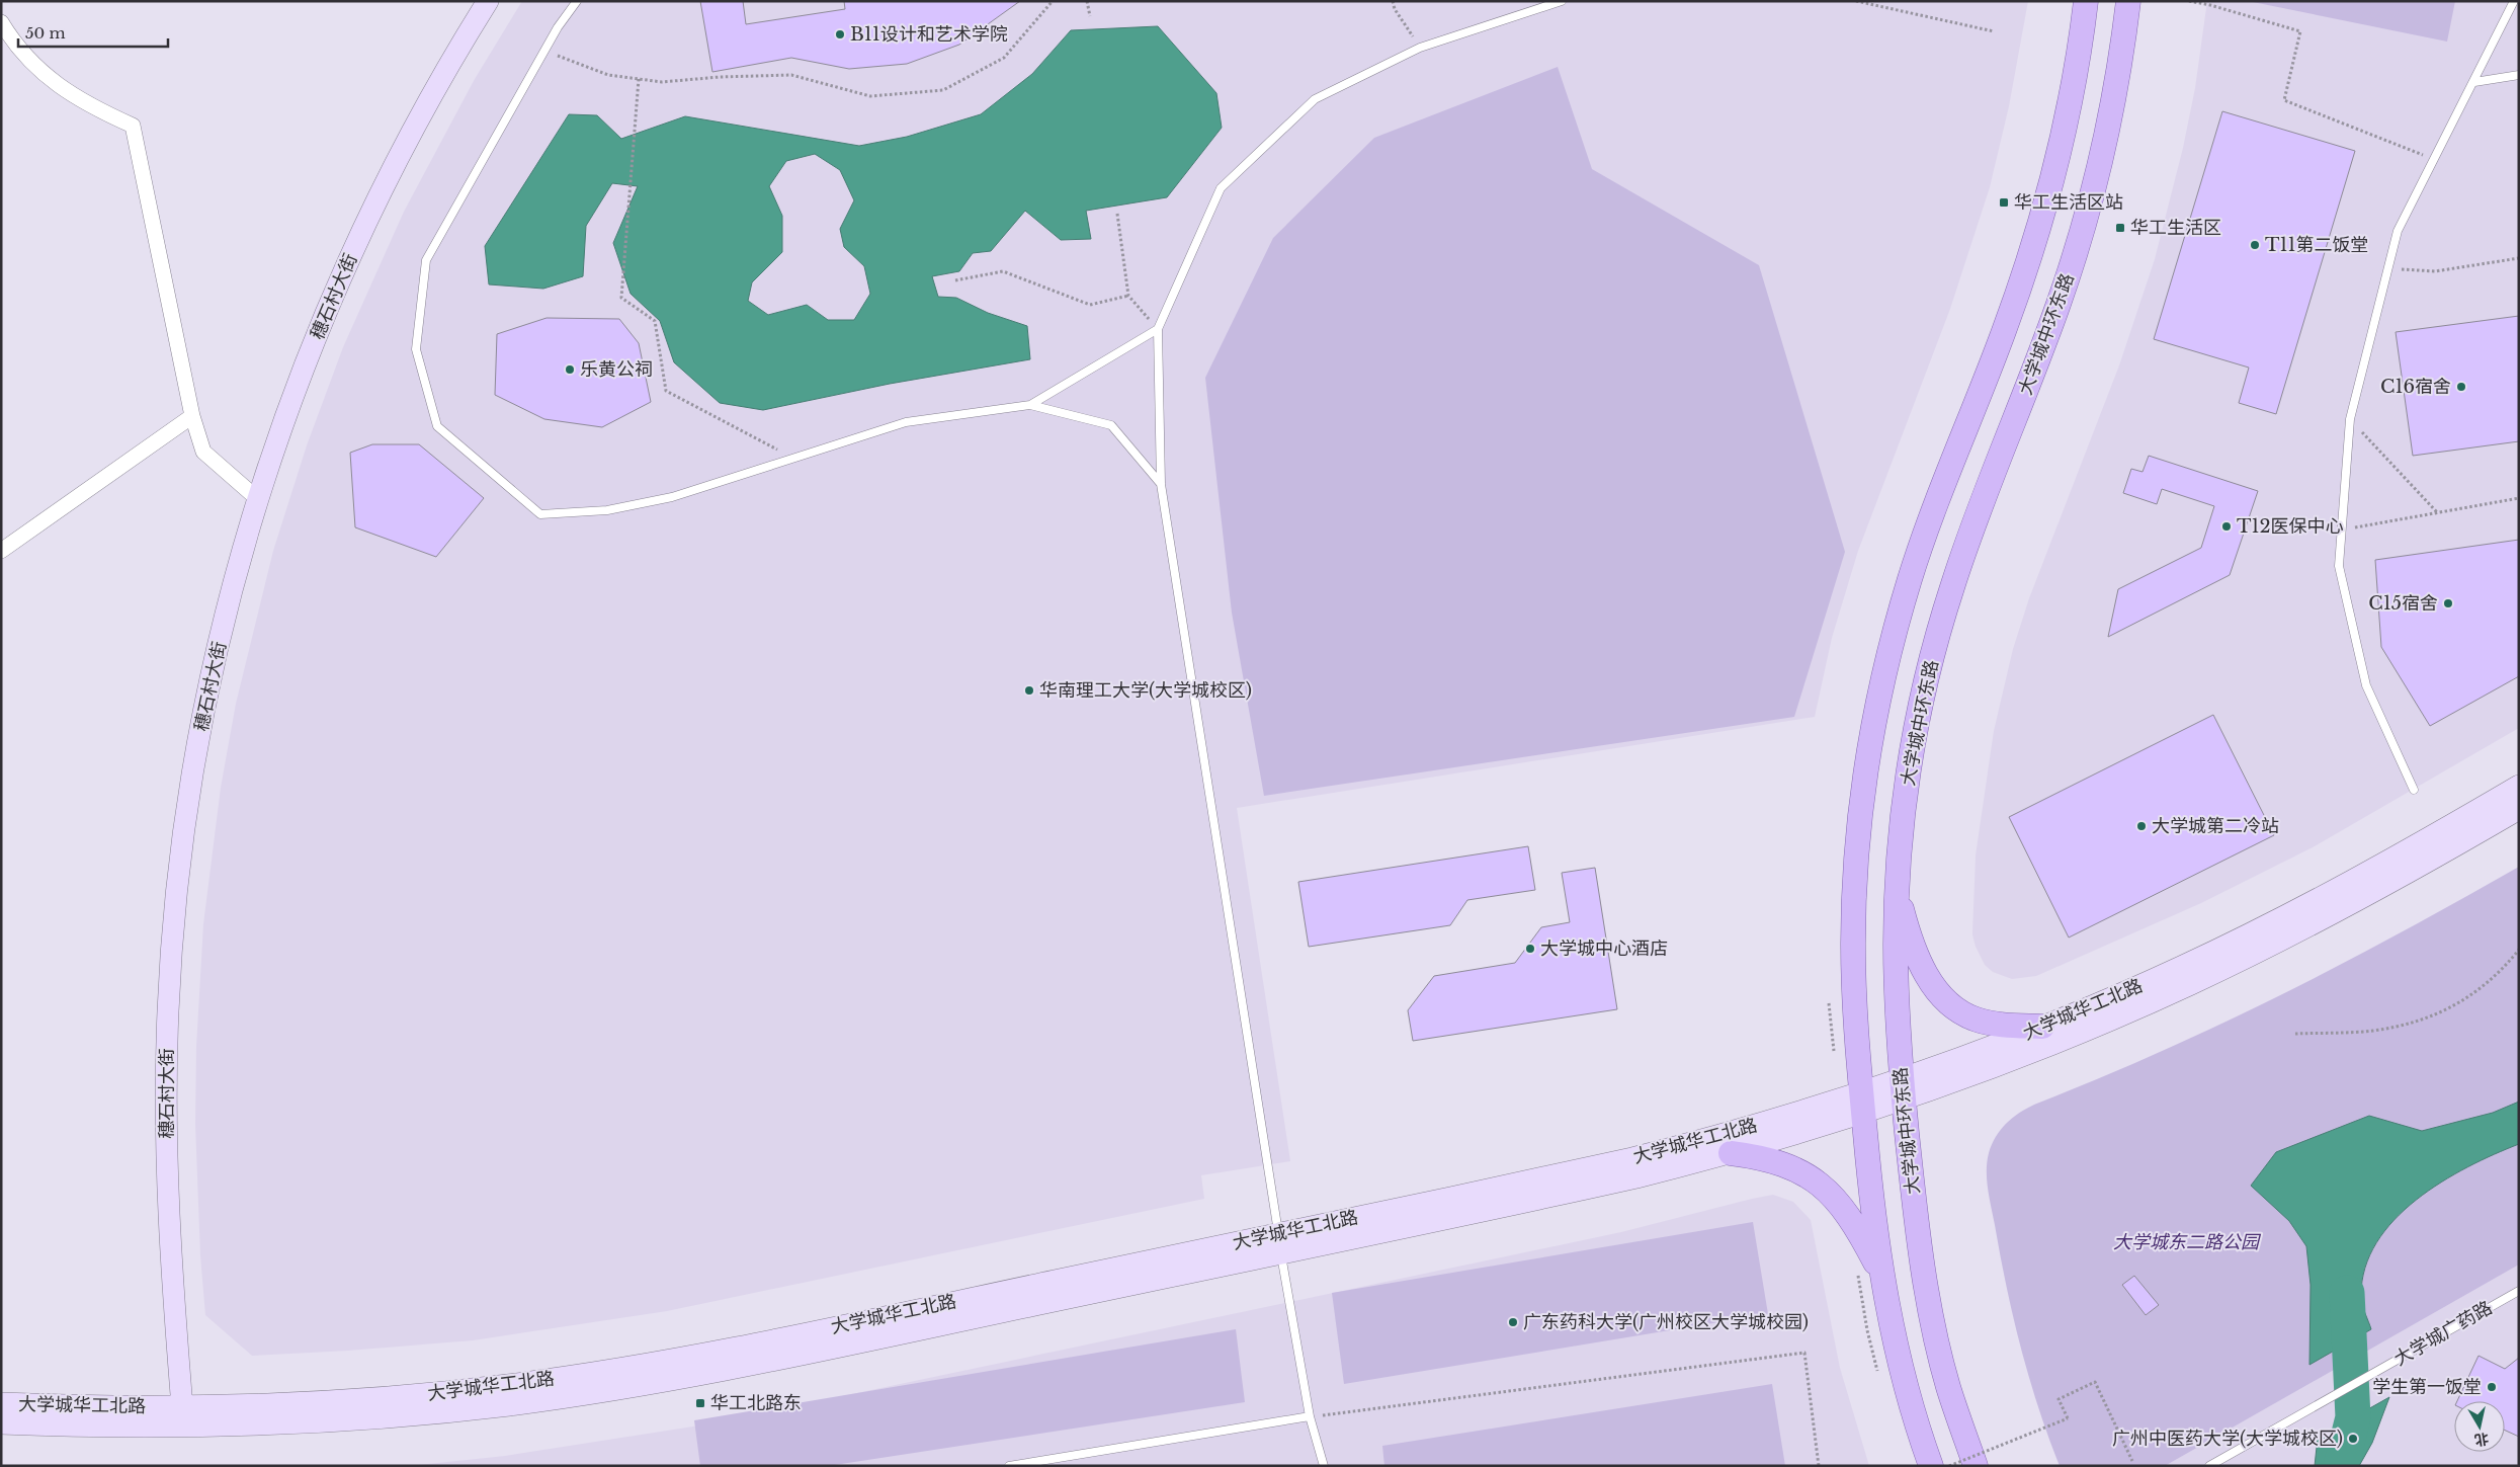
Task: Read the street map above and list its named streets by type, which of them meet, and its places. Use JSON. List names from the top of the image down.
{
  "streets": {
    "main road": ["穗石村大街", "大学城中环东路", "大学城华工北路"],
    "lane": ["大学城广药路"]
  },
  "crossings": [
    ["穗石村大街", "大学城华工北路"],
    ["大学城中环东路", "大学城华工北路"]
  ],
  "parks": ["大学城东二路公园"],
  "places": {
    "other": [
      "B11设计和艺术学院",
      "T11第二饭堂",
      "乐黄公祠",
      "C16宿舍",
      "T12医保中心",
      "C15宿舍",
      "华南理工大学(大学城校区)",
      "大学城第二冷站",
      "大学城中心酒店",
      "广东药科大学(广州校区大学城校园)",
      "学生第一饭堂",
      "广州中医药大学(大学城校区)"
    ],
    "transit": ["华工生活区站", "华工生活区", "华工北路东"]
  },
  "scale_bar": "50 m",
  "north": "bottom"
}
